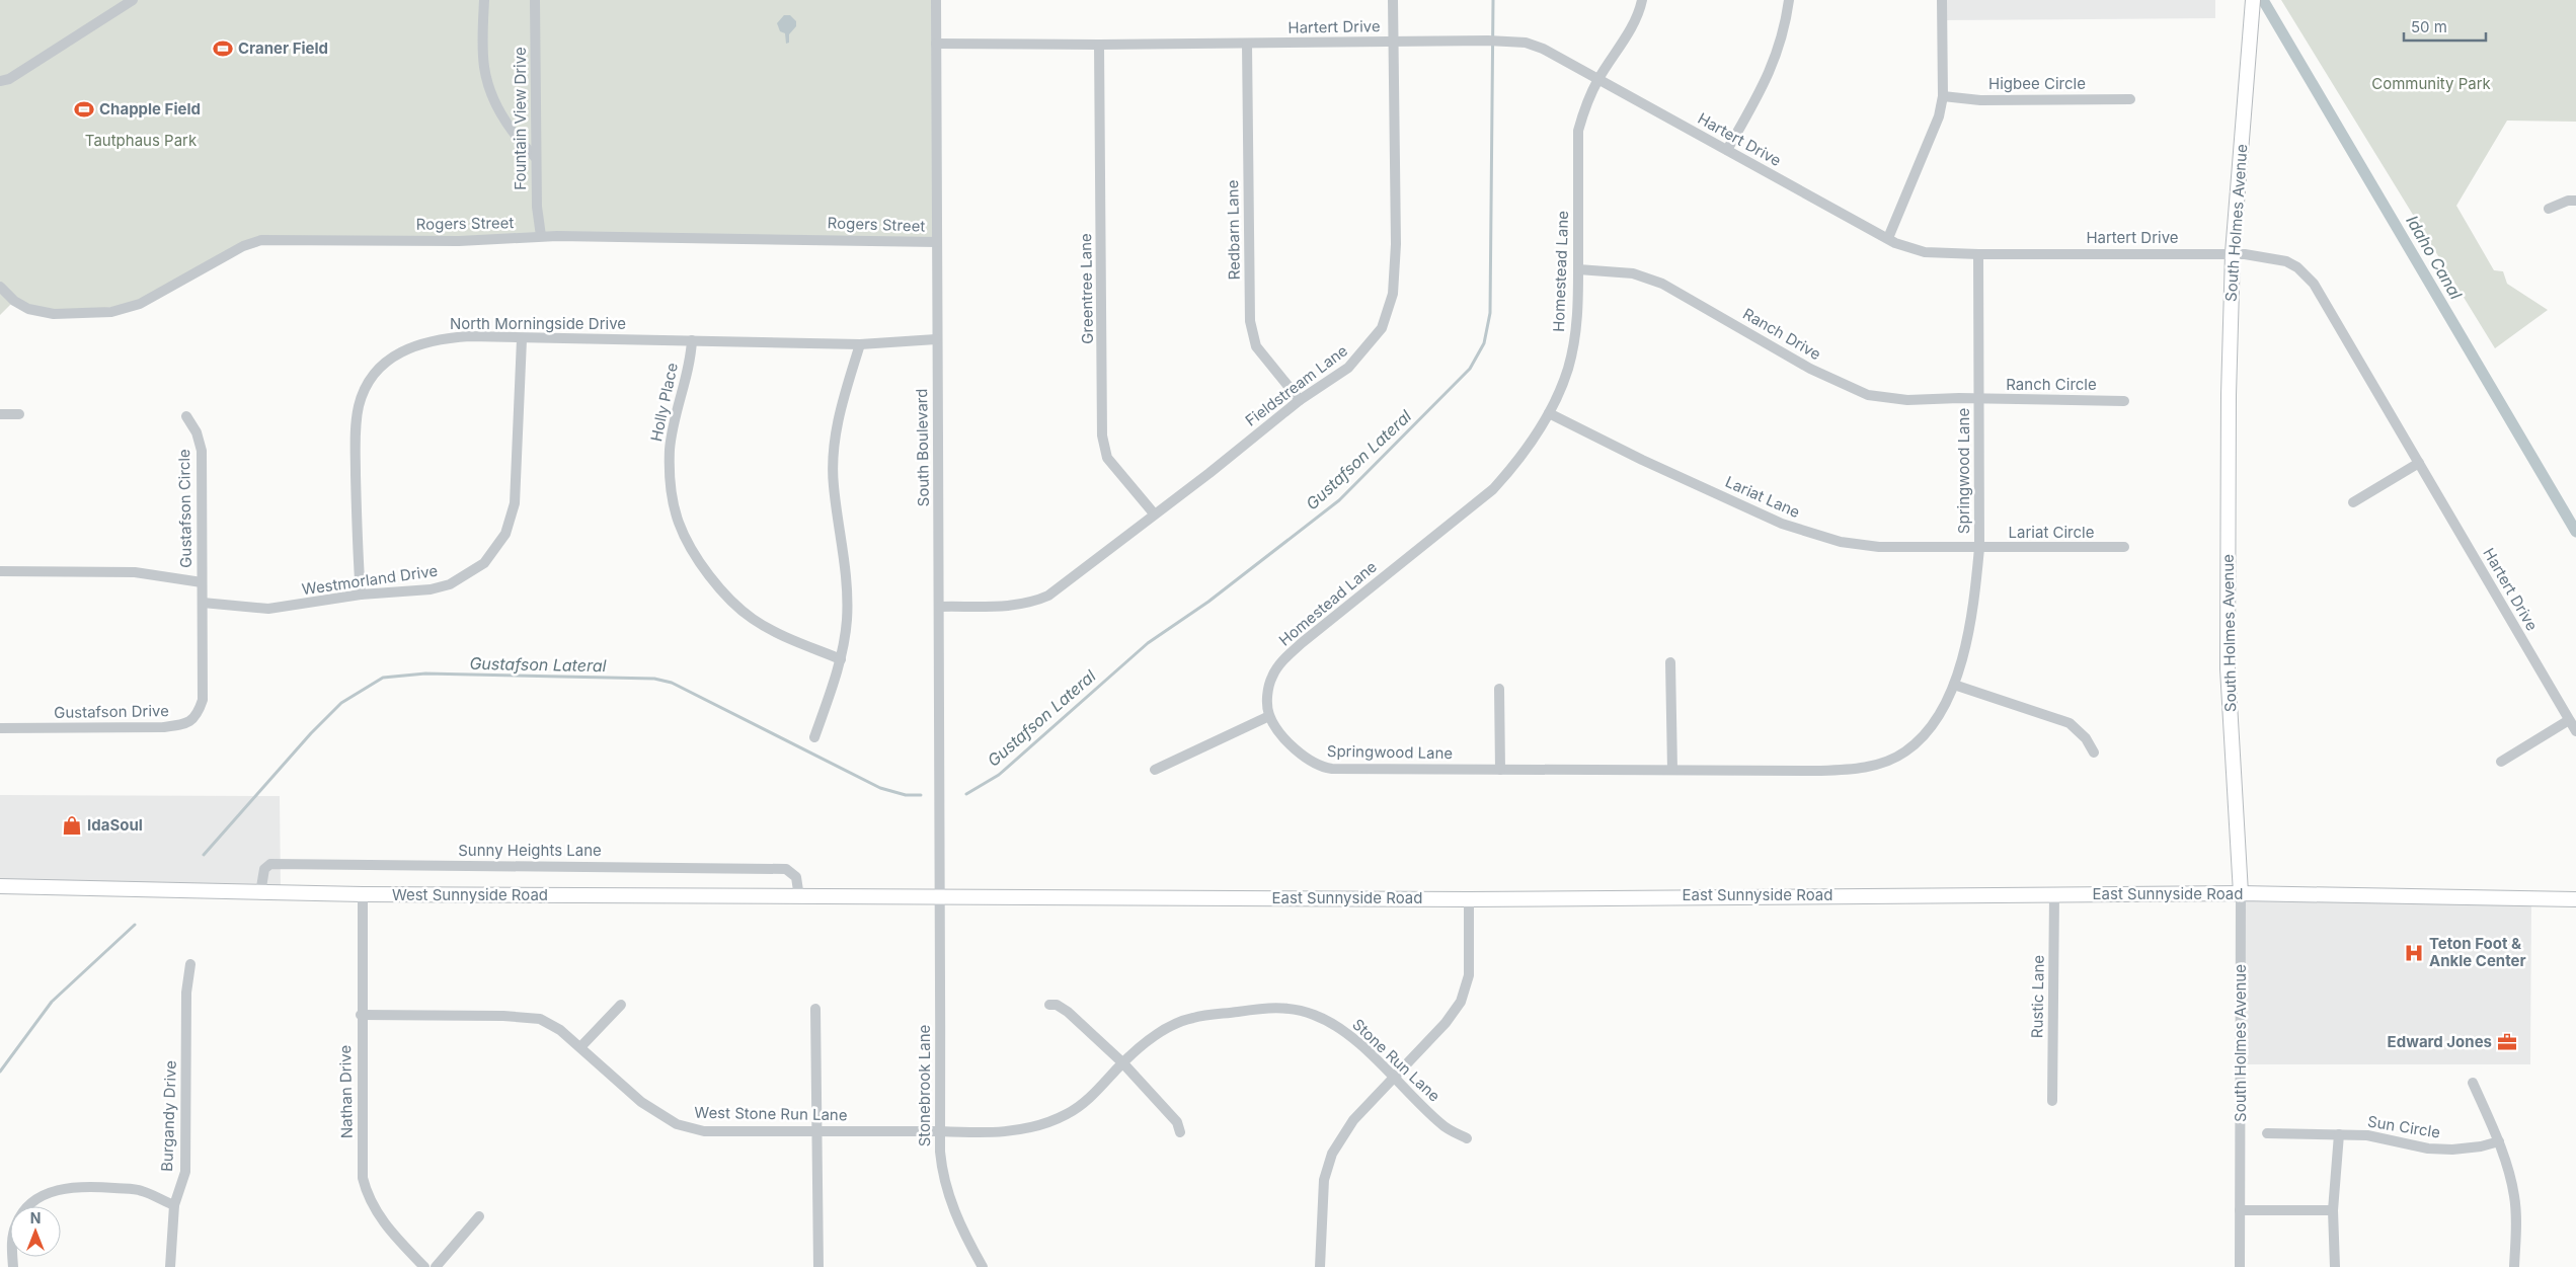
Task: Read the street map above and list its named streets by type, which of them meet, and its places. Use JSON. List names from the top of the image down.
{
  "streets": {
    "main road": ["South Holmes Avenue", "East Sunnyside Road", "West Sunnyside Road"],
    "street": [
      "Hartert Drive",
      "Higbee Circle",
      "Fountain View Drive",
      "Rogers Street",
      "Redbarn Lane",
      "Homestead Lane",
      "Greentree Lane",
      "North Morningside Drive",
      "Ranch Drive",
      "Ranch Circle",
      "Fieldstream Lane",
      "Holly Place",
      "South Boulevard",
      "Springwood Lane",
      "Lariat Lane",
      "Gustafson Circle",
      "Lariat Circle",
      "Westmorland Drive",
      "Gustafson Drive",
      "Sunny Heights Lane",
      "Rustic Lane",
      "Stone Run Lane",
      "Stonebrook Lane",
      "Nathan Drive",
      "West Stone Run Lane",
      "Burgandy Drive",
      "Sun Circle"
    ]
  },
  "crossings": [
    ["Hartert Drive", "South Holmes Avenue"],
    ["Hartert Drive", "Redbarn Lane"],
    ["Hartert Drive", "Homestead Lane"],
    ["Hartert Drive", "Greentree Lane"],
    ["Hartert Drive", "Fieldstream Lane"],
    ["Hartert Drive", "South Boulevard"],
    ["Hartert Drive", "Springwood Lane"],
    ["Fountain View Drive", "Rogers Street"],
    ["South Holmes Avenue", "East Sunnyside Road"],
    ["Rogers Street", "South Boulevard"],
    ["Redbarn Lane", "Fieldstream Lane"],
    ["Homestead Lane", "Ranch Drive"],
    ["Homestead Lane", "Springwood Lane"],
    ["Homestead Lane", "Lariat Lane"],
    ["Greentree Lane", "Fieldstream Lane"],
    ["North Morningside Drive", "Holly Place"],
    ["North Morningside Drive", "South Boulevard"],
    ["North Morningside Drive", "Westmorland Drive"],
    ["Ranch Drive", "Ranch Circle"],
    ["Ranch Drive", "Springwood Lane"],
    ["Ranch Circle", "Springwood Lane"],
    ["Fieldstream Lane", "South Boulevard"],
    ["South Boulevard", "East Sunnyside Road"],
    ["South Boulevard", "West Sunnyside Road"],
    ["South Boulevard", "Stonebrook Lane"],
    ["Springwood Lane", "Lariat Lane"],
    ["Springwood Lane", "Lariat Circle"],
    ["Lariat Lane", "Lariat Circle"],
    ["Gustafson Circle", "Westmorland Drive"],
    ["Gustafson Circle", "Gustafson Drive"],
    ["Westmorland Drive", "Gustafson Drive"],
    ["Sunny Heights Lane", "West Sunnyside Road"],
    ["East Sunnyside Road", "West Sunnyside Road"],
    ["East Sunnyside Road", "Rustic Lane"],
    ["East Sunnyside Road", "Stonebrook Lane"],
    ["West Sunnyside Road", "Stonebrook Lane"],
    ["West Sunnyside Road", "Nathan Drive"],
    ["Stone Run Lane", "West Stone Run Lane"],
    ["Stonebrook Lane", "West Stone Run Lane"],
    ["Nathan Drive", "West Stone Run Lane"]
  ],
  "water": ["Idaho Canal", "Gustafson Lateral"],
  "parks": ["Community Park", "Tautphaus Park"],
  "places": {
    "sports": ["Craner Field", "Chapple Field"],
    "shop": ["IdaSoul"],
    "hospital": ["Teton Foot & Ankle Center"],
    "office": ["Edward Jones"]
  },
  "scale_bar": "50 m",
  "north": "top"
}
